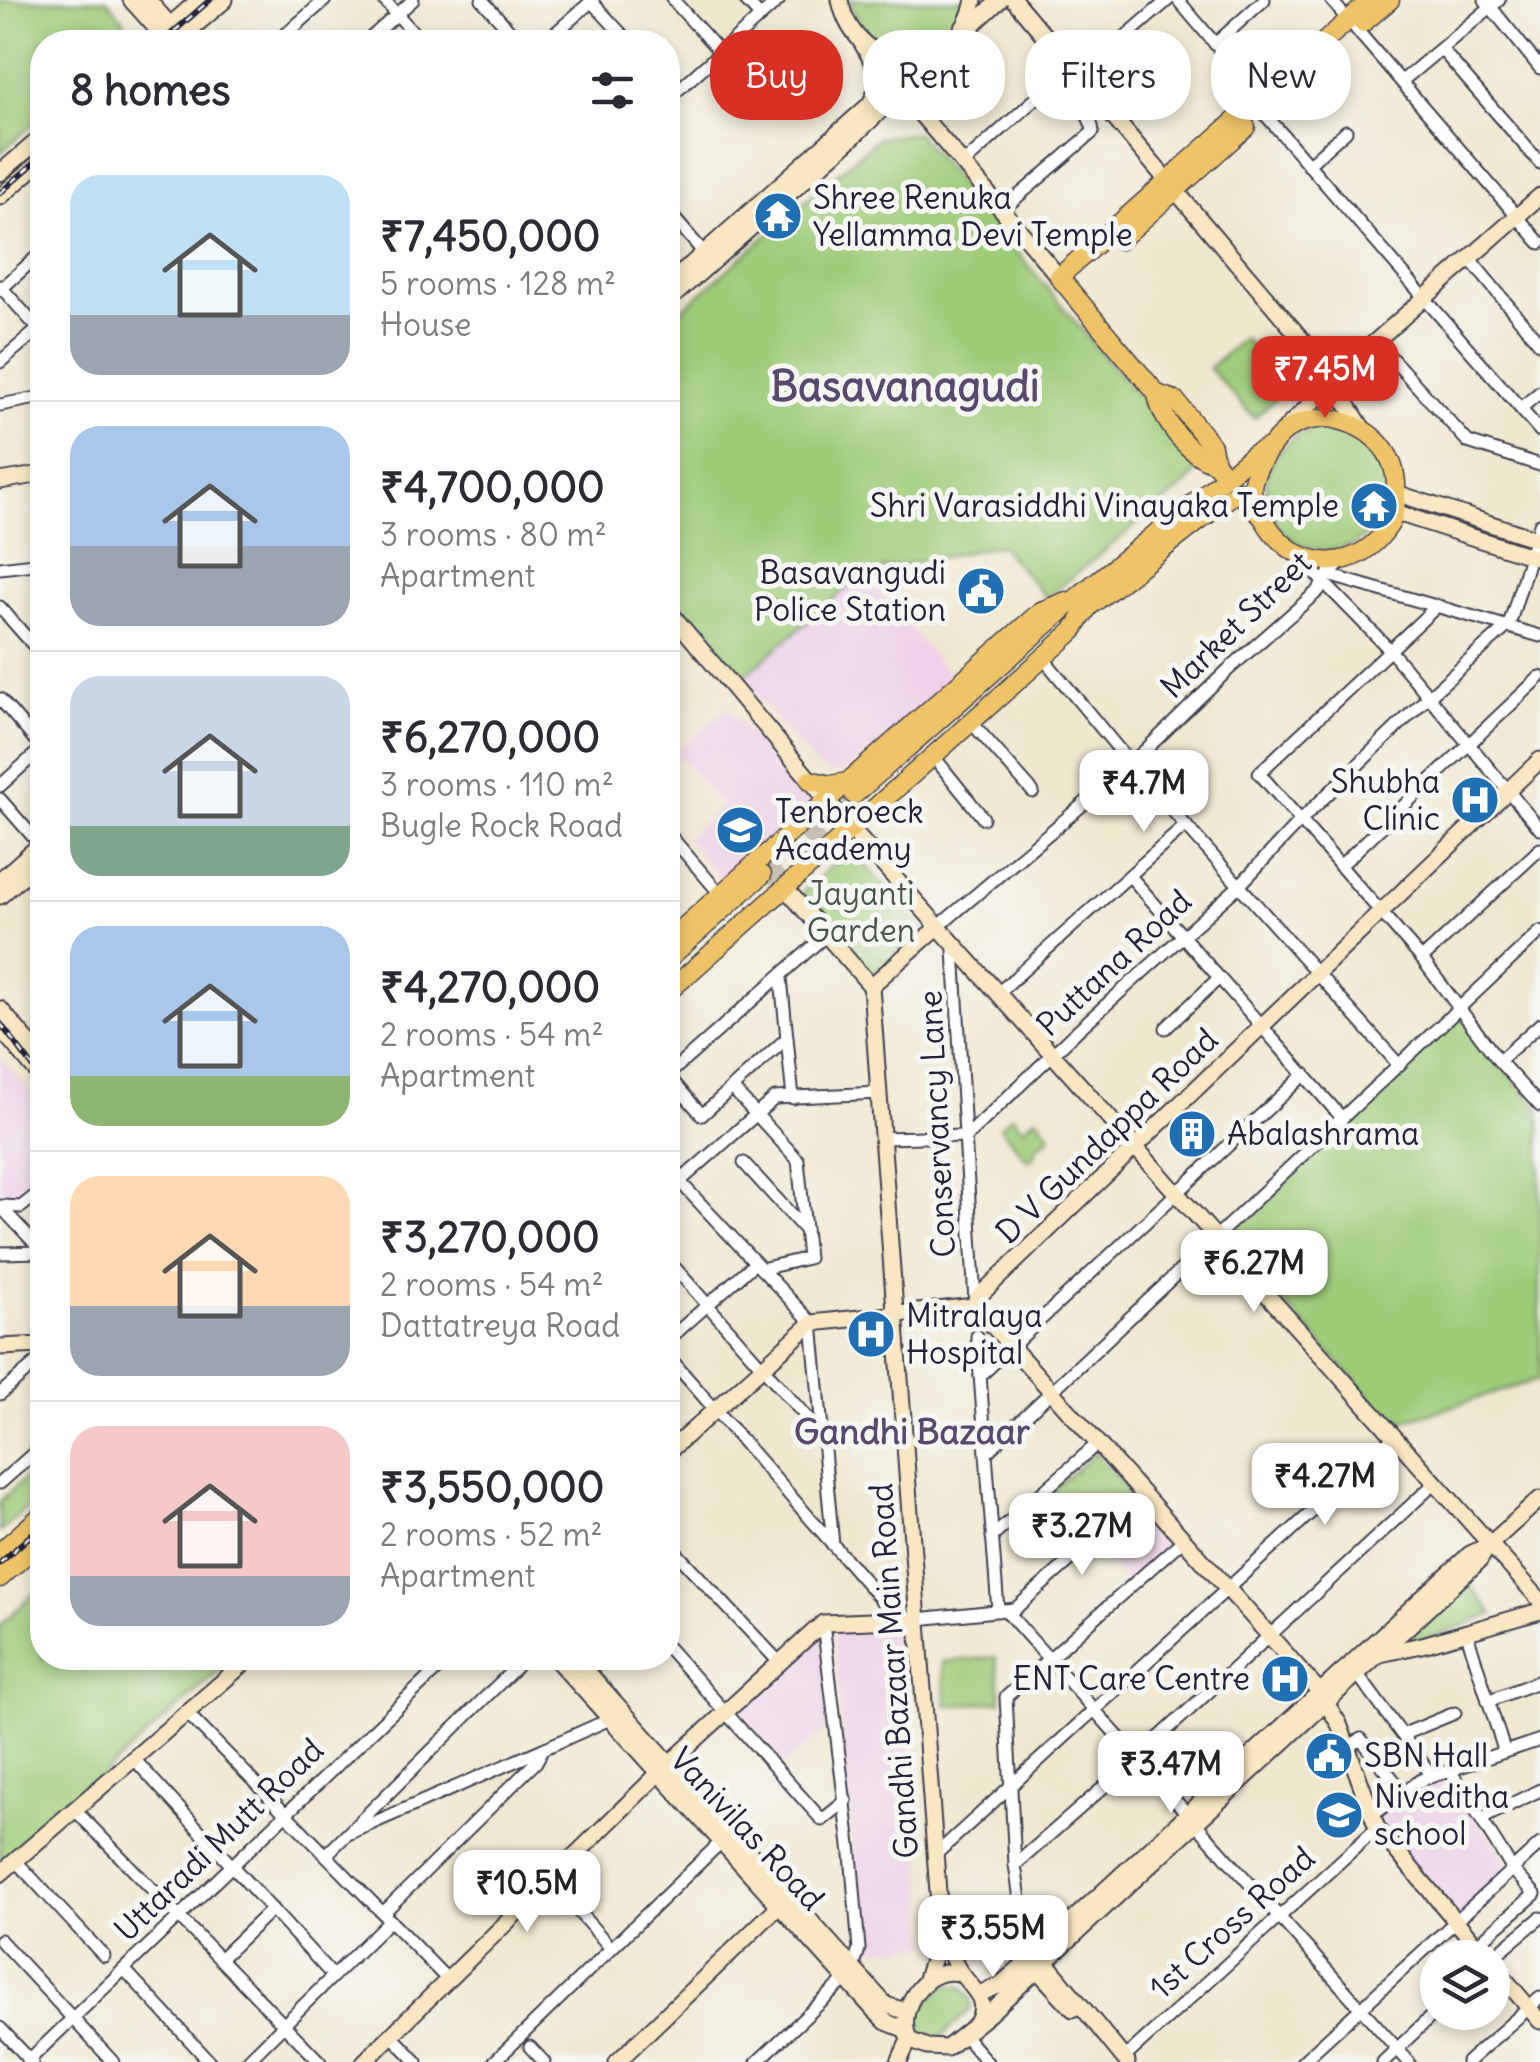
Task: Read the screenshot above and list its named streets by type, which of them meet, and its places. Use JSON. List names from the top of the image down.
{
  "streets": {
    "street": [
      "Market Street",
      "Puttana Road",
      "Conservancy Lane",
      "D V Gundappa Road",
      "Gandhi Bazaar Main Road",
      "Vanivilas Road",
      "Uttaradi Mutt Road",
      "1st Cross Road"
    ]
  },
  "crossings": [
    ["Puttana Road", "Conservancy Lane"],
    ["Conservancy Lane", "D V Gundappa Road"]
  ],
  "districts": ["Basavanagudi", "Gandhi Bazaar"],
  "parks": ["Jayanti Garden"],
  "places": {
    "temple": ["Shree Renuka Yellamma Devi Temple", "Shri Varasiddhi Vinayaka Temple"],
    "public building": ["Basavangudi Police Station", "SBN Hall"],
    "hospital": ["Shubha Clinic", "Mitralaya Hospital", "ENT Care Centre"],
    "school or university": ["Tenbroeck Academy", "Niveditha school"],
    "building": ["Abalashrama"]
  },
  "page": {
    "chip": [
      "Buy",
      "Rent",
      "Filters",
      "New"
    ],
    "heading": "8 homes",
    "list": [
      {
        "name": "₹7,450,000",
        "note": "5 rooms · 128 m² · House"
      },
      {
        "name": "₹4,700,000",
        "note": "3 rooms · 80 m² · Apartment"
      },
      {
        "name": "₹6,270,000",
        "note": "3 rooms · 110 m² · Bugle Rock Road"
      },
      {
        "name": "₹4,270,000",
        "note": "2 rooms · 54 m² · Apartment"
      },
      {
        "name": "₹3,270,000",
        "note": "2 rooms · 54 m² · Dattatreya Road"
      },
      {
        "name": "₹3,550,000",
        "note": "2 rooms · 52 m² · Apartment"
      }
    ],
    "price": [
      "₹7.45M",
      "₹4.7M",
      "₹6.27M",
      "₹4.27M",
      "₹3.27M",
      "₹3.47M",
      "₹10.5M",
      "₹3.55M"
    ]
  }
}
